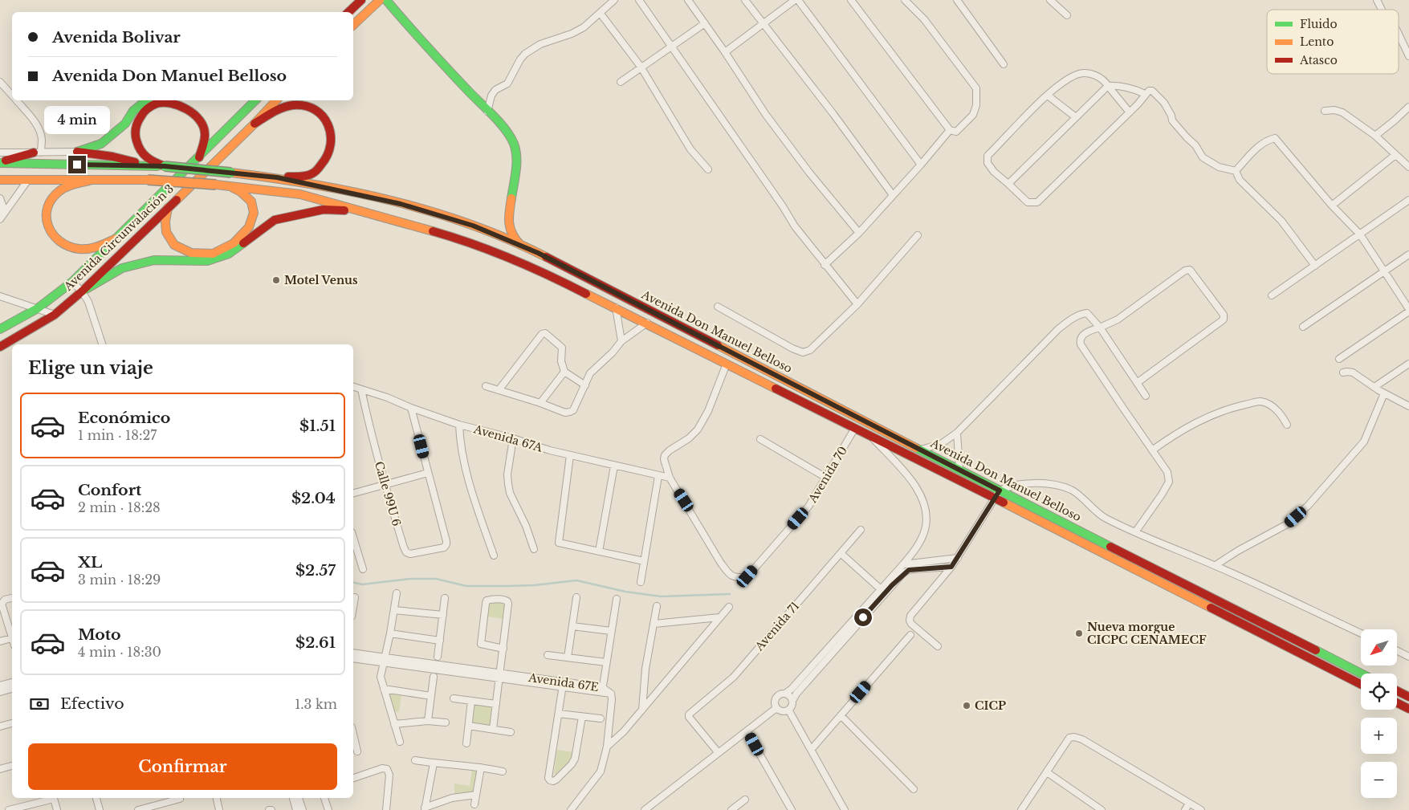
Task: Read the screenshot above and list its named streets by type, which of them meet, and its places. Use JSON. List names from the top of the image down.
{
  "streets": {
    "main road": ["Avenida Circunvalación 3", "Avenida Don Manuel Belloso"],
    "street": [
      "Avenida 67A",
      "Avenida 70",
      "Calle 99U 6",
      "Avenida 71",
      "Avenida 67E"
    ]
  },
  "crossings": [
    ["Avenida Don Manuel Belloso", "Avenida 70"],
    ["Avenida 67A", "Avenida 70"],
    ["Avenida 67A", "Calle 99U 6"]
  ],
  "places": ["Motel Venus", "Nueva morgue CICPC CENAMECF", "CICP"],
  "legend": ["Fluido", "Lento", "Atasco"],
  "north": "bottom left",
  "page": {
    "banner": ["Avenida Bolivar", "Avenida Don Manuel Belloso"],
    "bubble": "4 min",
    "heading": "Elige un viaje",
    "list": [
      {
        "name": "Económico",
        "note": "1 min · 18:27",
        "value": "$1.51"
      },
      {
        "name": "Confort",
        "note": "2 min · 18:28",
        "value": "$2.04"
      },
      {
        "name": "XL",
        "note": "3 min · 18:29",
        "value": "$2.57"
      },
      {
        "name": "Moto",
        "note": "4 min · 18:30",
        "value": "$2.61"
      }
    ],
    "map_buttons": ["+", "−"],
    "pay": ["Efectivo", "1.3 km"],
    "buttons": "Confirmar"
  }
}
